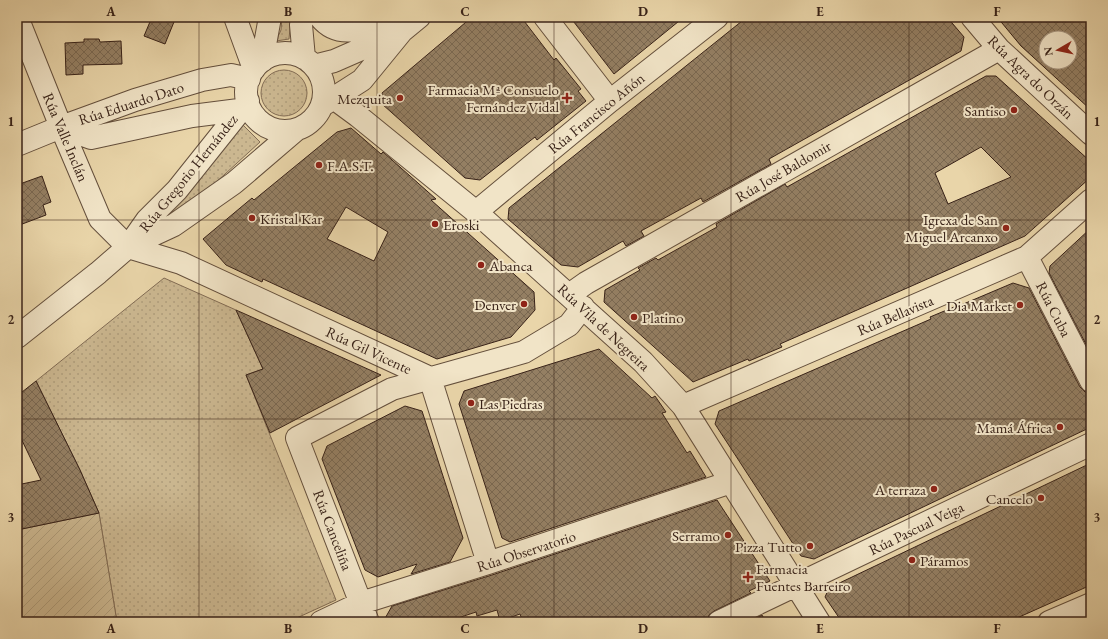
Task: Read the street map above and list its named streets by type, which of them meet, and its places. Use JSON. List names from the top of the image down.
{
  "streets": {
    "street": [
      "Rúa Agra do Orzán",
      "Rúa Eduardo Dato",
      "Rúa Francisco Añón",
      "Rúa Valle Inclán",
      "Rúa José Baldomir",
      "Rúa Gregorio Hernández",
      "Rúa Cuba",
      "Rúa Bellavista",
      "Rúa Vila de Negreira",
      "Rúa Gil Vicente",
      "Rúa Pascual Veiga",
      "Rúa Canceliña",
      "Rúa Observatorio"
    ]
  },
  "crossings": [
    ["Rúa Agra do Orzán", "Rúa José Baldomir"],
    ["Rúa Eduardo Dato", "Rúa Valle Inclán"],
    ["Rúa Eduardo Dato", "Rúa Gregorio Hernández"],
    ["Rúa Eduardo Dato", "Rúa Vila de Negreira"],
    ["Rúa Francisco Añón", "Rúa Vila de Negreira"],
    ["Rúa Valle Inclán", "Rúa Gregorio Hernández"],
    ["Rúa Valle Inclán", "Rúa Gil Vicente"],
    ["Rúa José Baldomir", "Rúa Vila de Negreira"],
    ["Rúa José Baldomir", "Rúa Gil Vicente"],
    ["Rúa José Baldomir", "Rúa Canceliña"],
    ["Rúa Gregorio Hernández", "Rúa Vila de Negreira"],
    ["Rúa Gregorio Hernández", "Rúa Gil Vicente"],
    ["Rúa Cuba", "Rúa Bellavista"],
    ["Rúa Bellavista", "Rúa Vila de Negreira"],
    ["Rúa Vila de Negreira", "Rúa Pascual Veiga"],
    ["Rúa Vila de Negreira", "Rúa Observatorio"],
    ["Rúa Gil Vicente", "Rúa Observatorio"],
    ["Rúa Canceliña", "Rúa Observatorio"]
  ],
  "places": {
    "other": [
      "Mezquita",
      "Santiso",
      "F.A.S.T.",
      "Kristal Kar",
      "Eroski",
      "Igrexa de San Miguel Arcanxo",
      "Abanca",
      "Denver",
      "Dia Market",
      "Platino",
      "Las Piedras",
      "Mamá África",
      "A terraza",
      "Cancelo",
      "Serramo",
      "Pizza Tutto",
      "Páramos"
    ],
    "health": ["Farmacia Mª Consuelo Fernández Vidal", "Farmacia Fuentes Barreiro"]
  },
  "north": "left",
  "grid": {
    "columns": [
      "A",
      "B",
      "C",
      "D",
      "E",
      "F"
    ],
    "rows": ["1", "2", "3"]
  }
}
